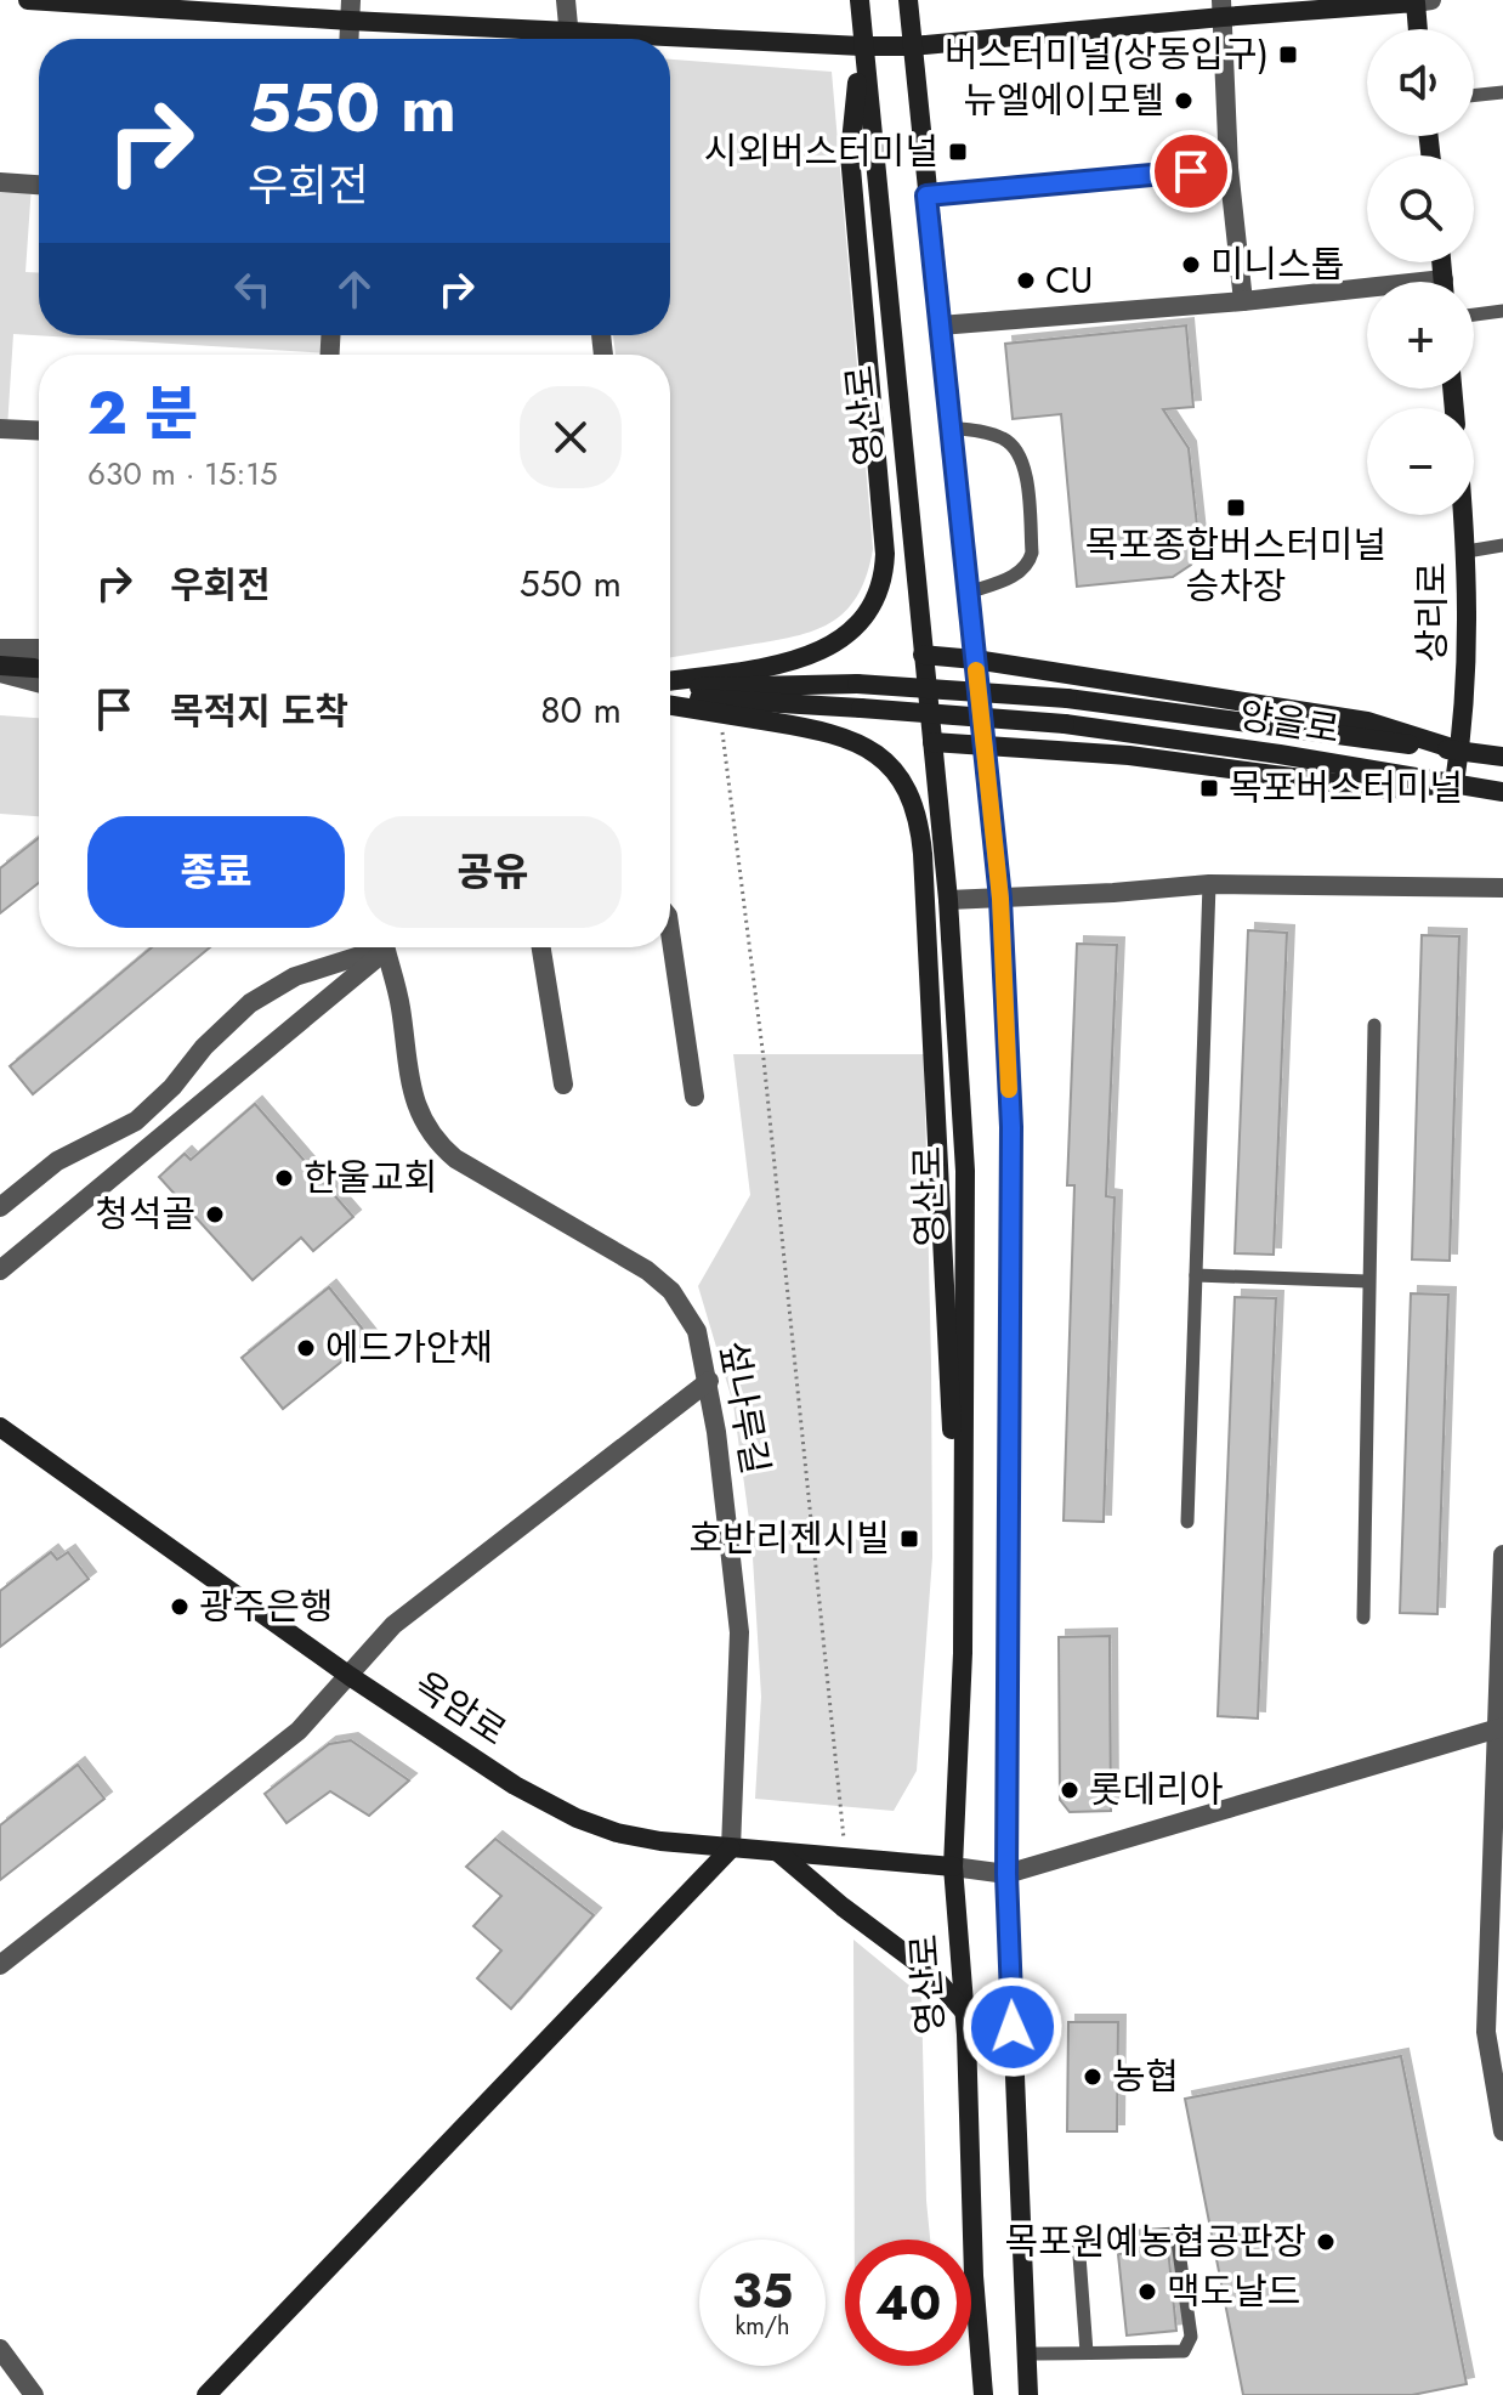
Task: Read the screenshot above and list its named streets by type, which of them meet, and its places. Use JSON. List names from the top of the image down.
{
  "streets": {
    "street": [
      "영산로",
      "상리로",
      "양을로",
      "섶나루길",
      "옥암로"
    ]
  },
  "crossings": [
    ["영산로", "옥암로"],
    ["상리로", "양을로"],
    ["섶나루길", "옥암로"]
  ],
  "places": {
    "transit": [
      "버스터미널(상동입구)",
      "시외버스터미널",
      "목포종합버스터미널 승차장",
      "목포버스터미널",
      "호반리젠시빌"
    ],
    "other": [
      "뉴엘에이모텔",
      "미니스톱",
      "CU",
      "한울교회",
      "청석골",
      "에드가안채",
      "광주은행",
      "롯데리아",
      "농협",
      "목포원예농협공판장",
      "맥도날드"
    ]
  },
  "page": {
    "map_buttons": ["+", "−"],
    "turn": ["550 m", "우회전"],
    "heading": ["2 분", "630 m · 15:15"],
    "list": [
      {
        "name": "우회전",
        "value": "550 m"
      },
      {
        "name": "목적지 도착",
        "value": "80 m"
      }
    ],
    "buttons": ["종료", "공유"],
    "speed": "35 km/h",
    "limit": "40"
  }
}
